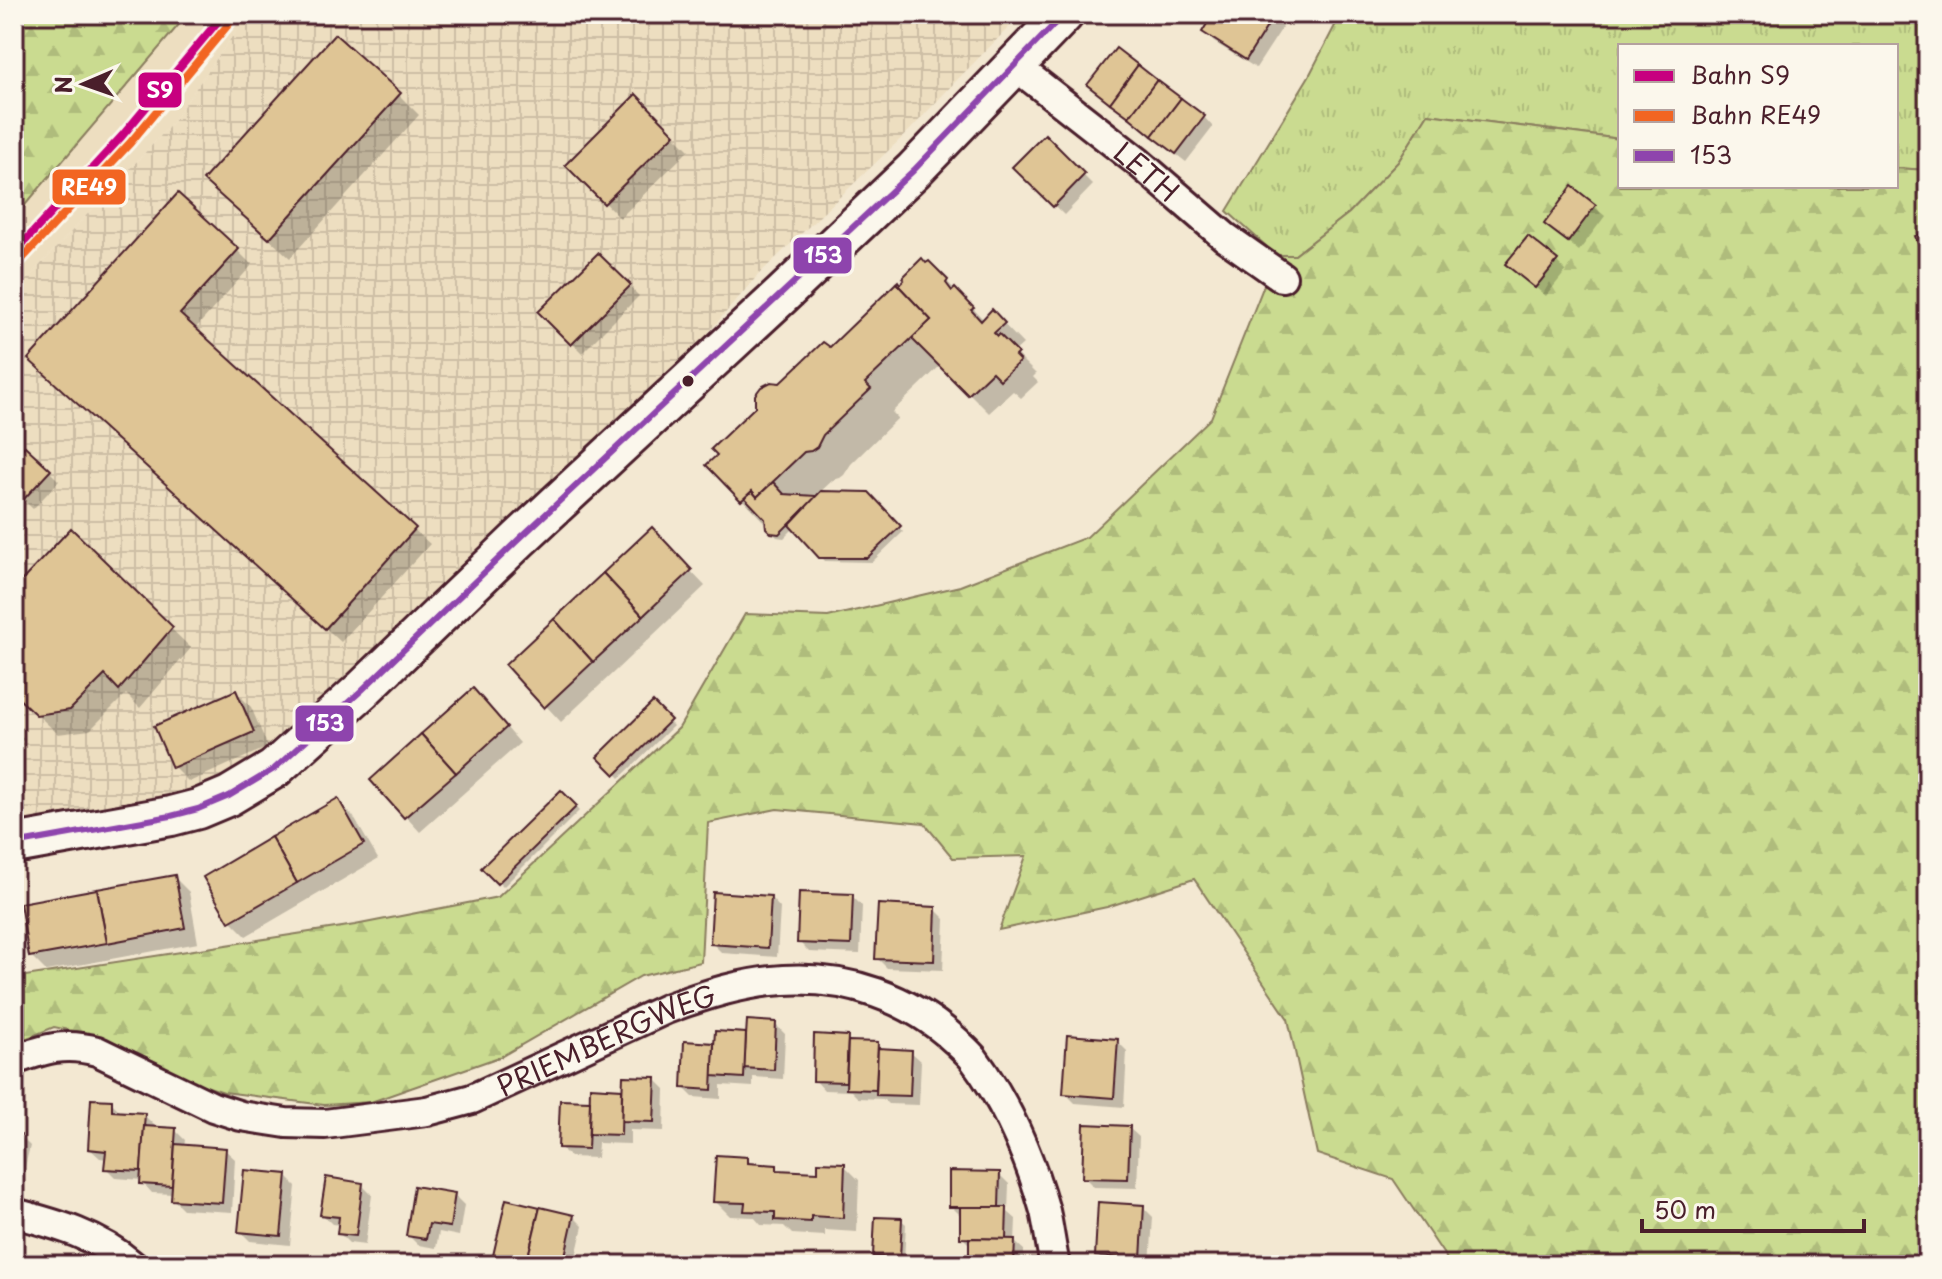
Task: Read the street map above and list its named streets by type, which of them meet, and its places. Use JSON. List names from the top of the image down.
{
  "streets": {
    "street": ["LETH", "PRIEMBERGWEG"]
  },
  "lines": ["rail line S9", "transit line 153", "rail line RE49"],
  "legend": ["Bahn S9", "Bahn RE49", "153"],
  "scale_bar": "50 m",
  "north": "left"
}
